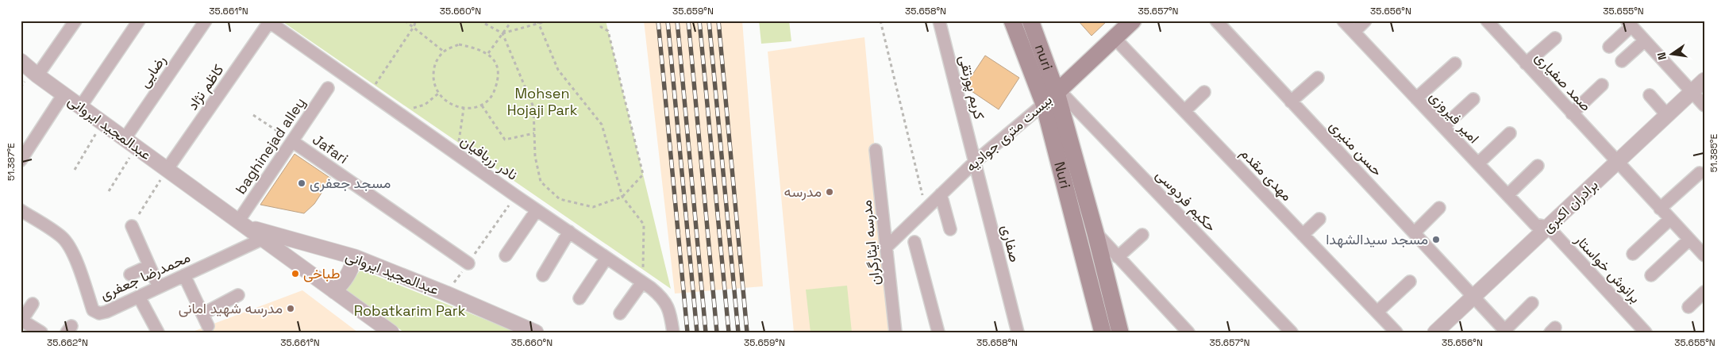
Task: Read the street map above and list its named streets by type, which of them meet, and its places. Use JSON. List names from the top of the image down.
{
  "streets": {
    "main road": ["nuri", "بیست متری جوادیه", "Nuri"],
    "street": [
      "رضایی",
      "صمد صفیاری",
      "کاظم نژاد",
      "کریم پورتقی",
      "امیر فیروزی",
      "عبدالمجید ایروانی",
      "baghinejad alley",
      "حسن منیری",
      "Jafari",
      "نادر زربافیان",
      "مهدی مقدم",
      "حکیم فردوسی",
      "برادران اکبری",
      "مدرسه ایثارگران",
      "صفاری",
      "برانوش خواستار",
      "محمدرضا جعفری"
    ]
  },
  "crossings": [
    ["nuri", "بیست متری جوادیه"],
    ["nuri", "Nuri"],
    ["nuri", "حکیم فردوسی"],
    ["رضایی", "عبدالمجید ایروانی"],
    ["صمد صفیاری", "برادران اکبری"],
    ["کاظم نژاد", "عبدالمجید ایروانی"],
    ["کاظم نژاد", "نادر زربافیان"],
    ["کریم پورتقی", "بیست متری جوادیه"],
    ["کریم پورتقی", "صفاری"],
    ["امیر فیروزی", "برادران اکبری"],
    ["امیر فیروزی", "برانوش خواستار"],
    ["عبدالمجید ایروانی", "baghinejad alley"],
    ["عبدالمجید ایروانی", "محمدرضا جعفری"],
    ["بیست متری جوادیه", "مهدی مقدم"],
    ["بیست متری جوادیه", "Nuri"],
    ["بیست متری جوادیه", "حکیم فردوسی"],
    ["بیست متری جوادیه", "مدرسه ایثارگران"],
    ["بیست متری جوادیه", "صفاری"],
    ["baghinejad alley", "Jafari"],
    ["حسن منیری", "برادران اکبری"],
    ["Nuri", "حکیم فردوسی"],
    ["برادران اکبری", "برانوش خواستار"]
  ],
  "parks": ["Mohsen Hojaji Park", "Robatkarim Park"],
  "places": [
    "مسجد جعفری",
    "مدرسه",
    "مسجد سیدالشهدا",
    "طباخی",
    "مدرسه شهید امانی"
  ],
  "north": "left",
  "coordinates": [
    "35.661°N",
    "35.660°N",
    "35.659°N",
    "35.658°N",
    "35.657°N",
    "35.656°N",
    "35.655°N",
    "51.385°E",
    "51.387°E",
    "35.662°N"
  ]
}
